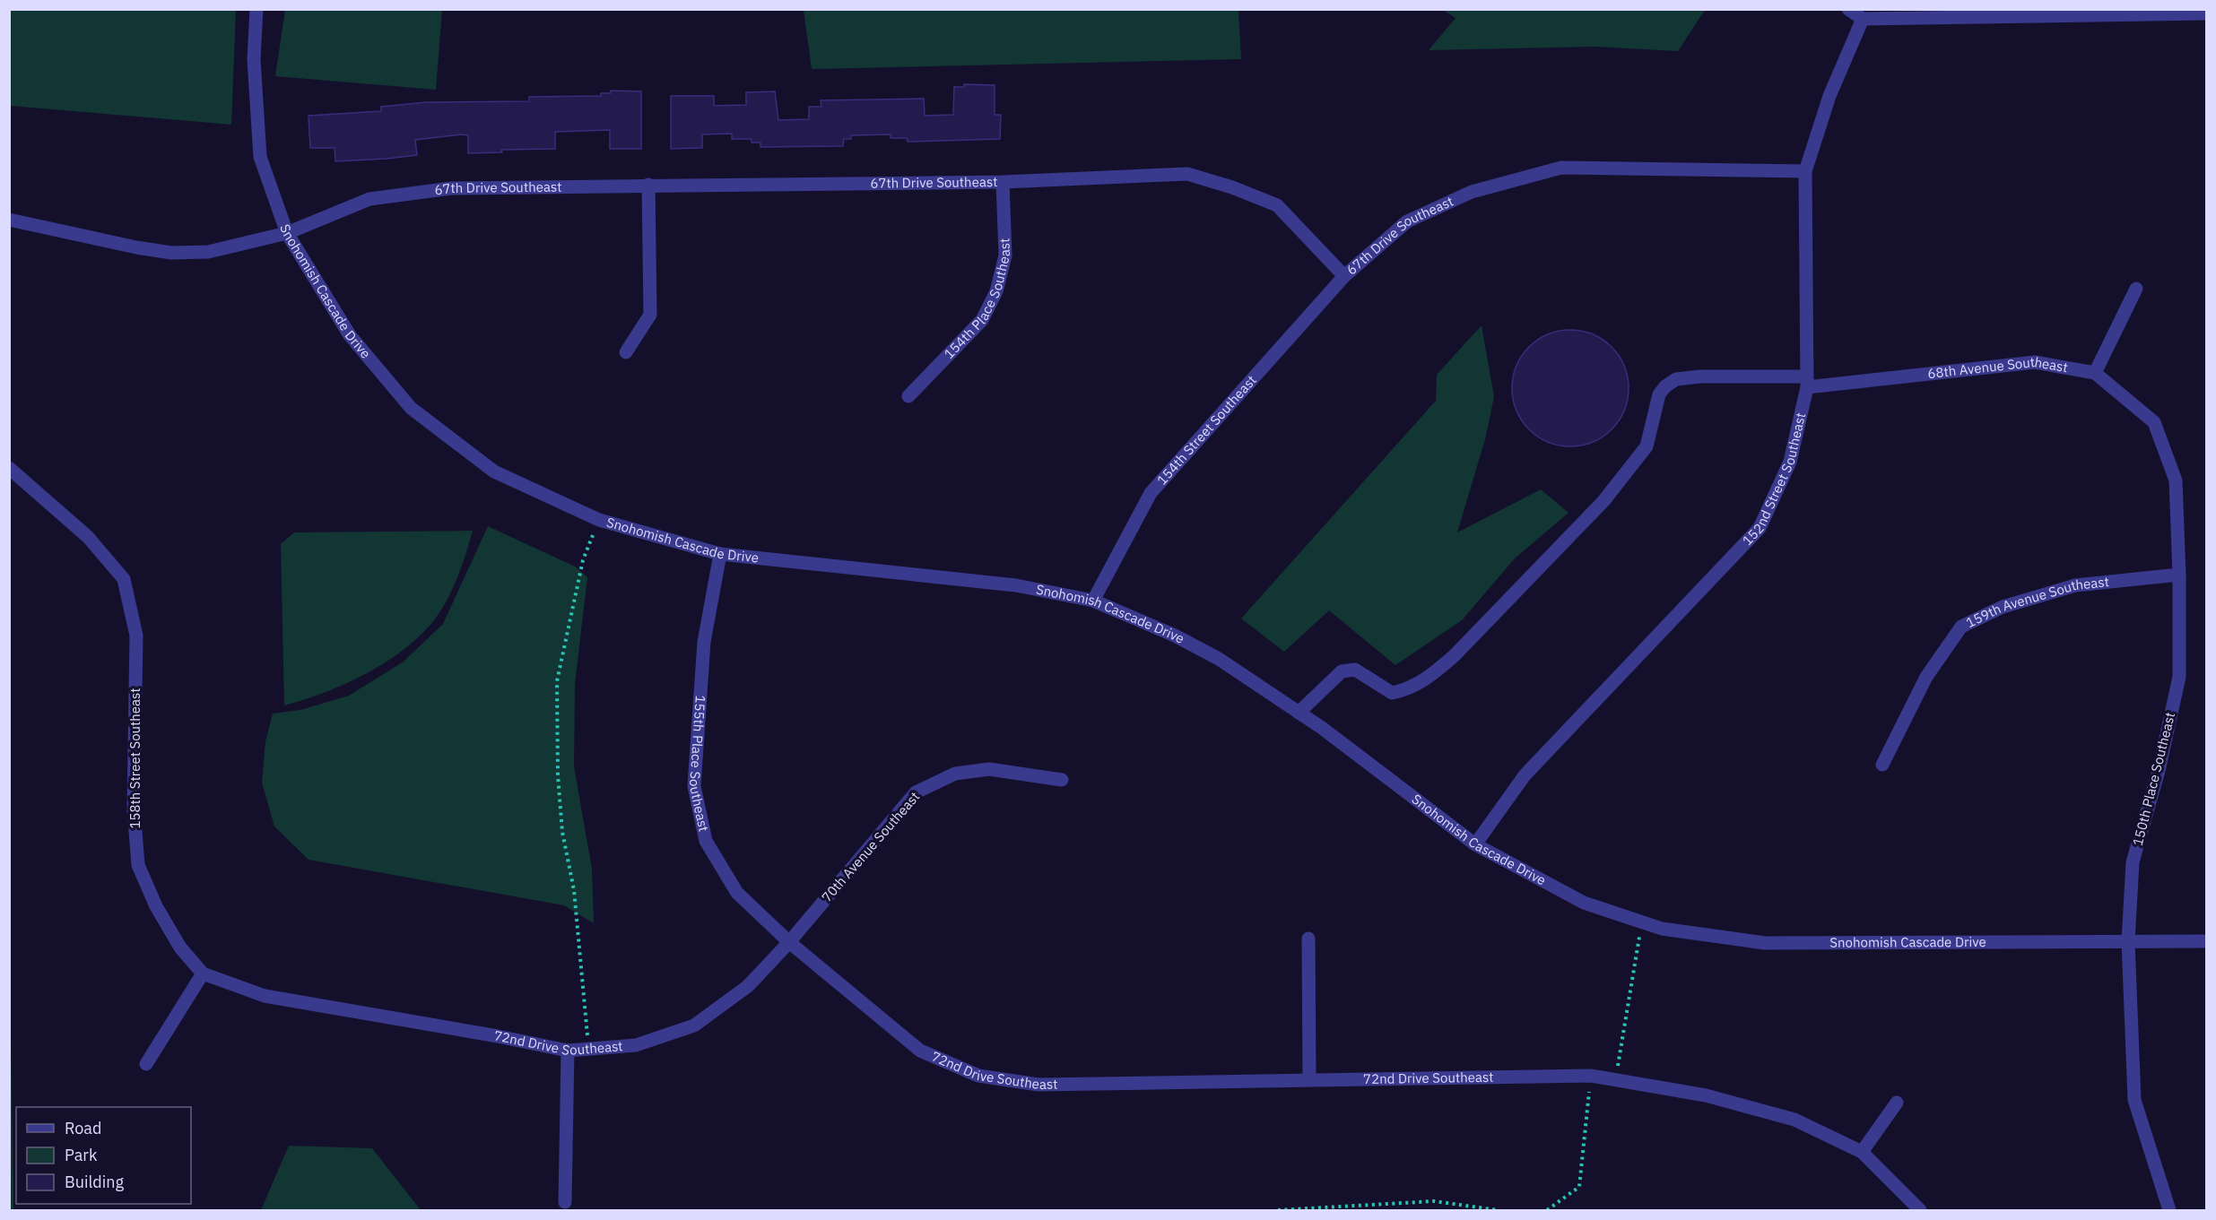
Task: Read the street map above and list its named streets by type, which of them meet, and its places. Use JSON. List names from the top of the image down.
{
  "streets": {
    "street": [
      "67th Drive Southeast",
      "Snohomish Cascade Drive",
      "154th Place Southeast",
      "68th Avenue Southeast",
      "154th Street Southeast",
      "152nd Street Southeast",
      "159th Avenue Southeast",
      "158th Street Southeast",
      "155th Place Southeast",
      "150th Place Southeast",
      "70th Avenue Southeast",
      "72nd Drive Southeast"
    ]
  },
  "crossings": [
    ["67th Drive Southeast", "Snohomish Cascade Drive"],
    ["67th Drive Southeast", "154th Place Southeast"],
    ["67th Drive Southeast", "154th Street Southeast"],
    ["67th Drive Southeast", "152nd Street Southeast"],
    ["Snohomish Cascade Drive", "68th Avenue Southeast"],
    ["Snohomish Cascade Drive", "154th Street Southeast"],
    ["Snohomish Cascade Drive", "152nd Street Southeast"],
    ["Snohomish Cascade Drive", "155th Place Southeast"],
    ["Snohomish Cascade Drive", "150th Place Southeast"],
    ["68th Avenue Southeast", "152nd Street Southeast"],
    ["68th Avenue Southeast", "150th Place Southeast"],
    ["159th Avenue Southeast", "150th Place Southeast"],
    ["158th Street Southeast", "72nd Drive Southeast"],
    ["155th Place Southeast", "70th Avenue Southeast"],
    ["155th Place Southeast", "72nd Drive Southeast"],
    ["70th Avenue Southeast", "72nd Drive Southeast"]
  ],
  "legend": ["Road", "Park", "Building"]
}
